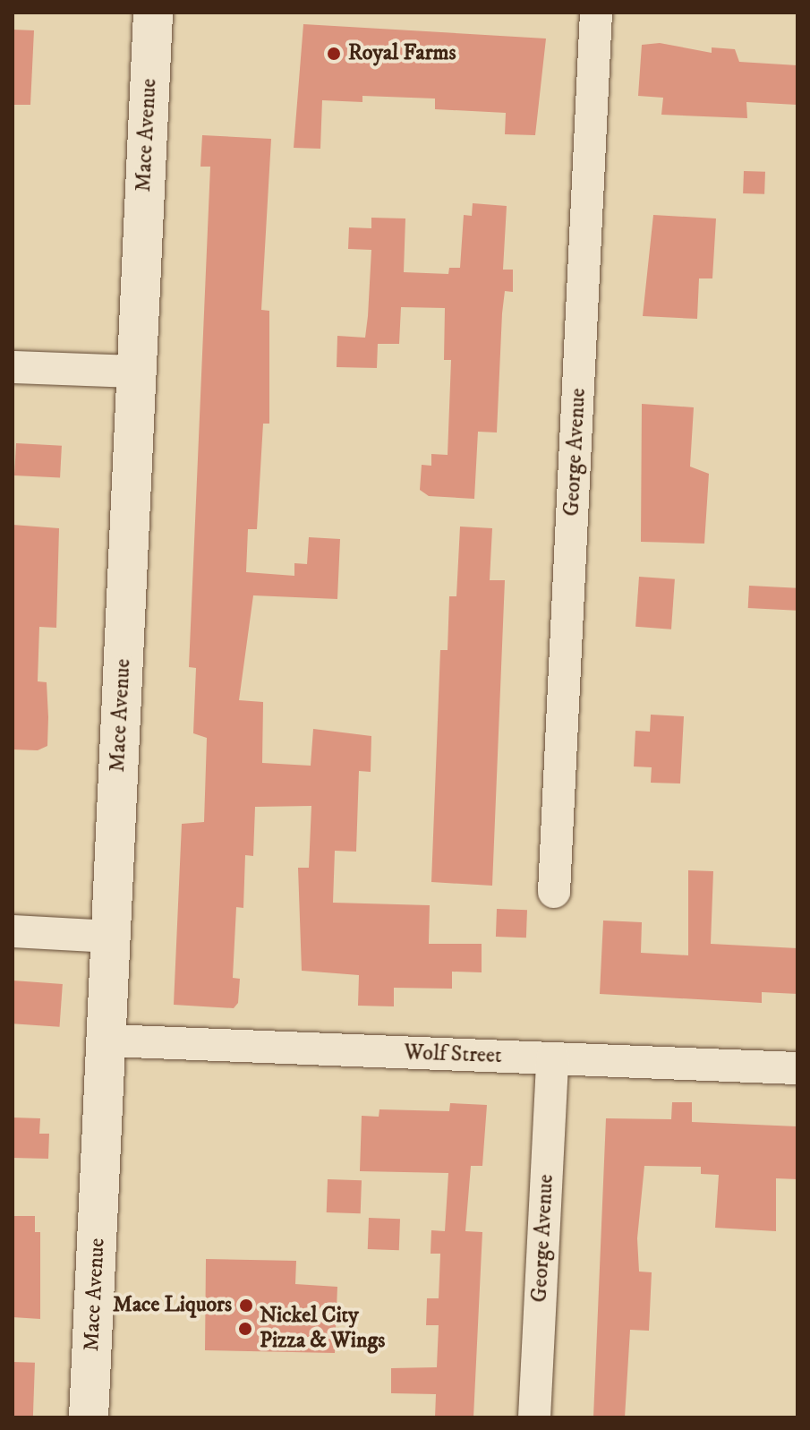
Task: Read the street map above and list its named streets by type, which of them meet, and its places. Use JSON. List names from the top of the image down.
{
  "streets": {
    "main road": ["Mace Avenue"],
    "street": ["George Avenue", "Wolf Street"]
  },
  "crossings": [
    ["Mace Avenue", "Wolf Street"],
    ["George Avenue", "Wolf Street"]
  ],
  "places": ["Royal Farms", "Mace Liquors", "Nickel City Pizza & Wings"]
}
